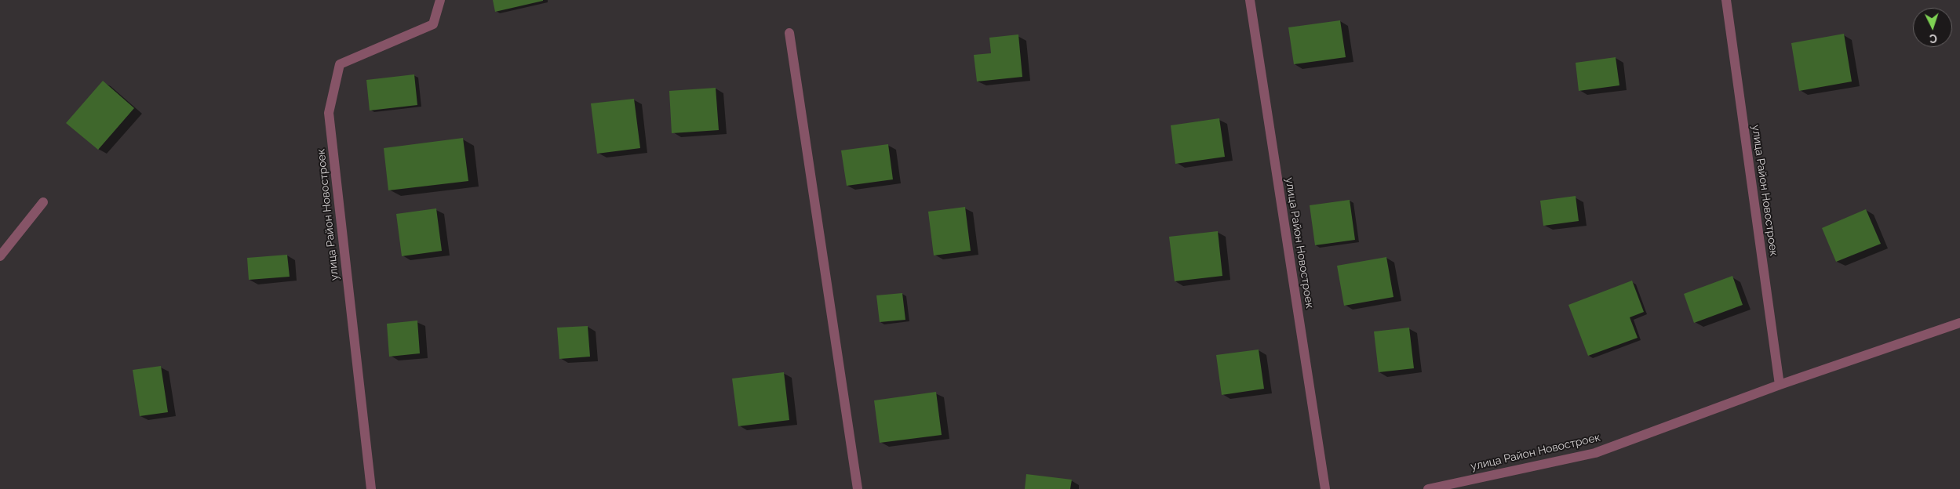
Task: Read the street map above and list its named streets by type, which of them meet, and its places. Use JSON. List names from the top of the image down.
{
  "streets": {
    "street": ["улица Район Новостроек"]
  },
  "north": "bottom"
}
